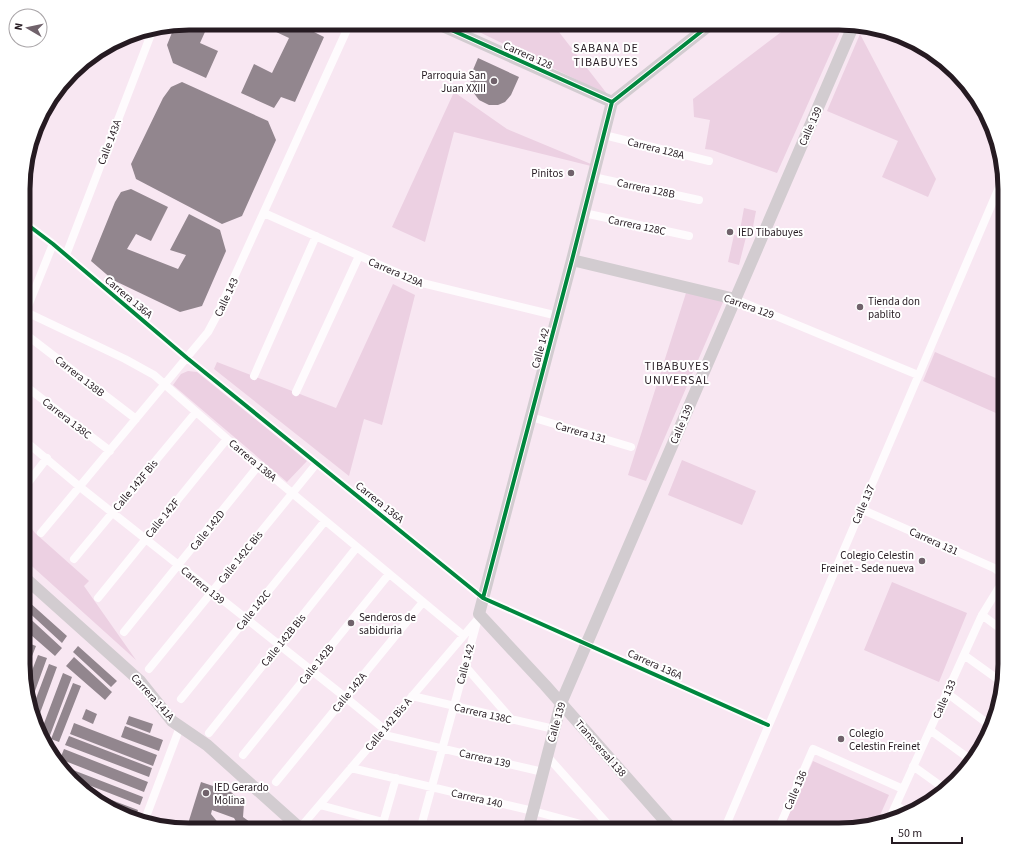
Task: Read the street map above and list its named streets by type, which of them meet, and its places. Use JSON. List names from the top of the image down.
{
  "streets": {
    "street": [
      "Carrera 128",
      "Calle 139",
      "Calle 143A",
      "Carrera 128A",
      "Carrera 128B",
      "Carrera 128C",
      "Carrera 129A",
      "Carrera 136A",
      "Calle 143",
      "Carrera 129",
      "Calle 142",
      "Carrera 138B",
      "Carrera 138C",
      "Carrera 131",
      "Carrera 138A",
      "Calle 142F Bis",
      "Calle 137",
      "Calle 142F",
      "Calle 142D",
      "Calle 142C Bis",
      "Carrera 139",
      "Calle 142C",
      "Calle 142B Bis",
      "Calle 142B",
      "Calle 142A",
      "Carrera 141A",
      "Calle 133",
      "Calle 142 Bis A",
      "Transversal 138",
      "Calle 136",
      "Carrera 140"
    ]
  },
  "crossings": [
    ["Carrera 128", "Calle 142"],
    ["Calle 139", "Carrera 136A"],
    ["Calle 139", "Carrera 129"],
    ["Calle 139", "Carrera 138C"],
    ["Calle 139", "Carrera 139"],
    ["Calle 139", "Transversal 138"],
    ["Calle 139", "Carrera 140"],
    ["Calle 143A", "Carrera 136A"],
    ["Carrera 128A", "Calle 142"],
    ["Carrera 128B", "Calle 142"],
    ["Carrera 128C", "Calle 142"],
    ["Carrera 129A", "Calle 143"],
    ["Carrera 129A", "Calle 142"],
    ["Carrera 136A", "Calle 143"],
    ["Carrera 136A", "Calle 142"],
    ["Carrera 136A", "Calle 137"],
    ["Carrera 136A", "Calle 142C Bis"],
    ["Calle 143", "Carrera 138B"],
    ["Calle 143", "Carrera 138C"],
    ["Calle 143", "Carrera 138A"],
    ["Calle 143", "Carrera 139"],
    ["Carrera 129", "Calle 142"],
    ["Carrera 129", "Calle 137"],
    ["Calle 142", "Carrera 138C"],
    ["Calle 142", "Carrera 131"],
    ["Calle 142", "Carrera 139"],
    ["Calle 142", "Calle 142 Bis A"],
    ["Calle 142", "Transversal 138"],
    ["Calle 142", "Carrera 140"],
    ["Carrera 138C", "Calle 142 Bis A"],
    ["Carrera 131", "Calle 137"],
    ["Carrera 138A", "Calle 142F Bis"],
    ["Carrera 138A", "Calle 142F"],
    ["Carrera 138A", "Calle 142D"],
    ["Carrera 138A", "Calle 142C Bis"],
    ["Carrera 138A", "Calle 142C"],
    ["Carrera 138A", "Calle 142B Bis"],
    ["Carrera 138A", "Calle 142B"],
    ["Carrera 138A", "Calle 142A"],
    ["Carrera 138A", "Calle 142 Bis A"],
    ["Calle 142F Bis", "Carrera 139"],
    ["Calle 142F", "Carrera 139"],
    ["Calle 142D", "Carrera 139"],
    ["Calle 142C Bis", "Carrera 139"],
    ["Carrera 139", "Calle 142C"],
    ["Carrera 139", "Calle 142B Bis"],
    ["Carrera 139", "Calle 142B"],
    ["Carrera 139", "Calle 142A"],
    ["Carrera 139", "Calle 142 Bis A"],
    ["Calle 133", "Calle 136"],
    ["Calle 142 Bis A", "Transversal 138"],
    ["Calle 142 Bis A", "Carrera 140"]
  ],
  "districts": ["SABANA DE TIBABUYES", "TIBABUYES UNIVERSAL"],
  "places": [
    "Parroquia San Juan XXIII",
    "Pinitos",
    "IED Tibabuyes",
    "Tienda don pablito",
    "Colegio Celestin Freinet - Sede nueva",
    "Senderos de sabiduria",
    "Colegio Celestin Freinet",
    "IED Gerardo Molina"
  ],
  "scale_bar": "50 m",
  "north": "left"
}
